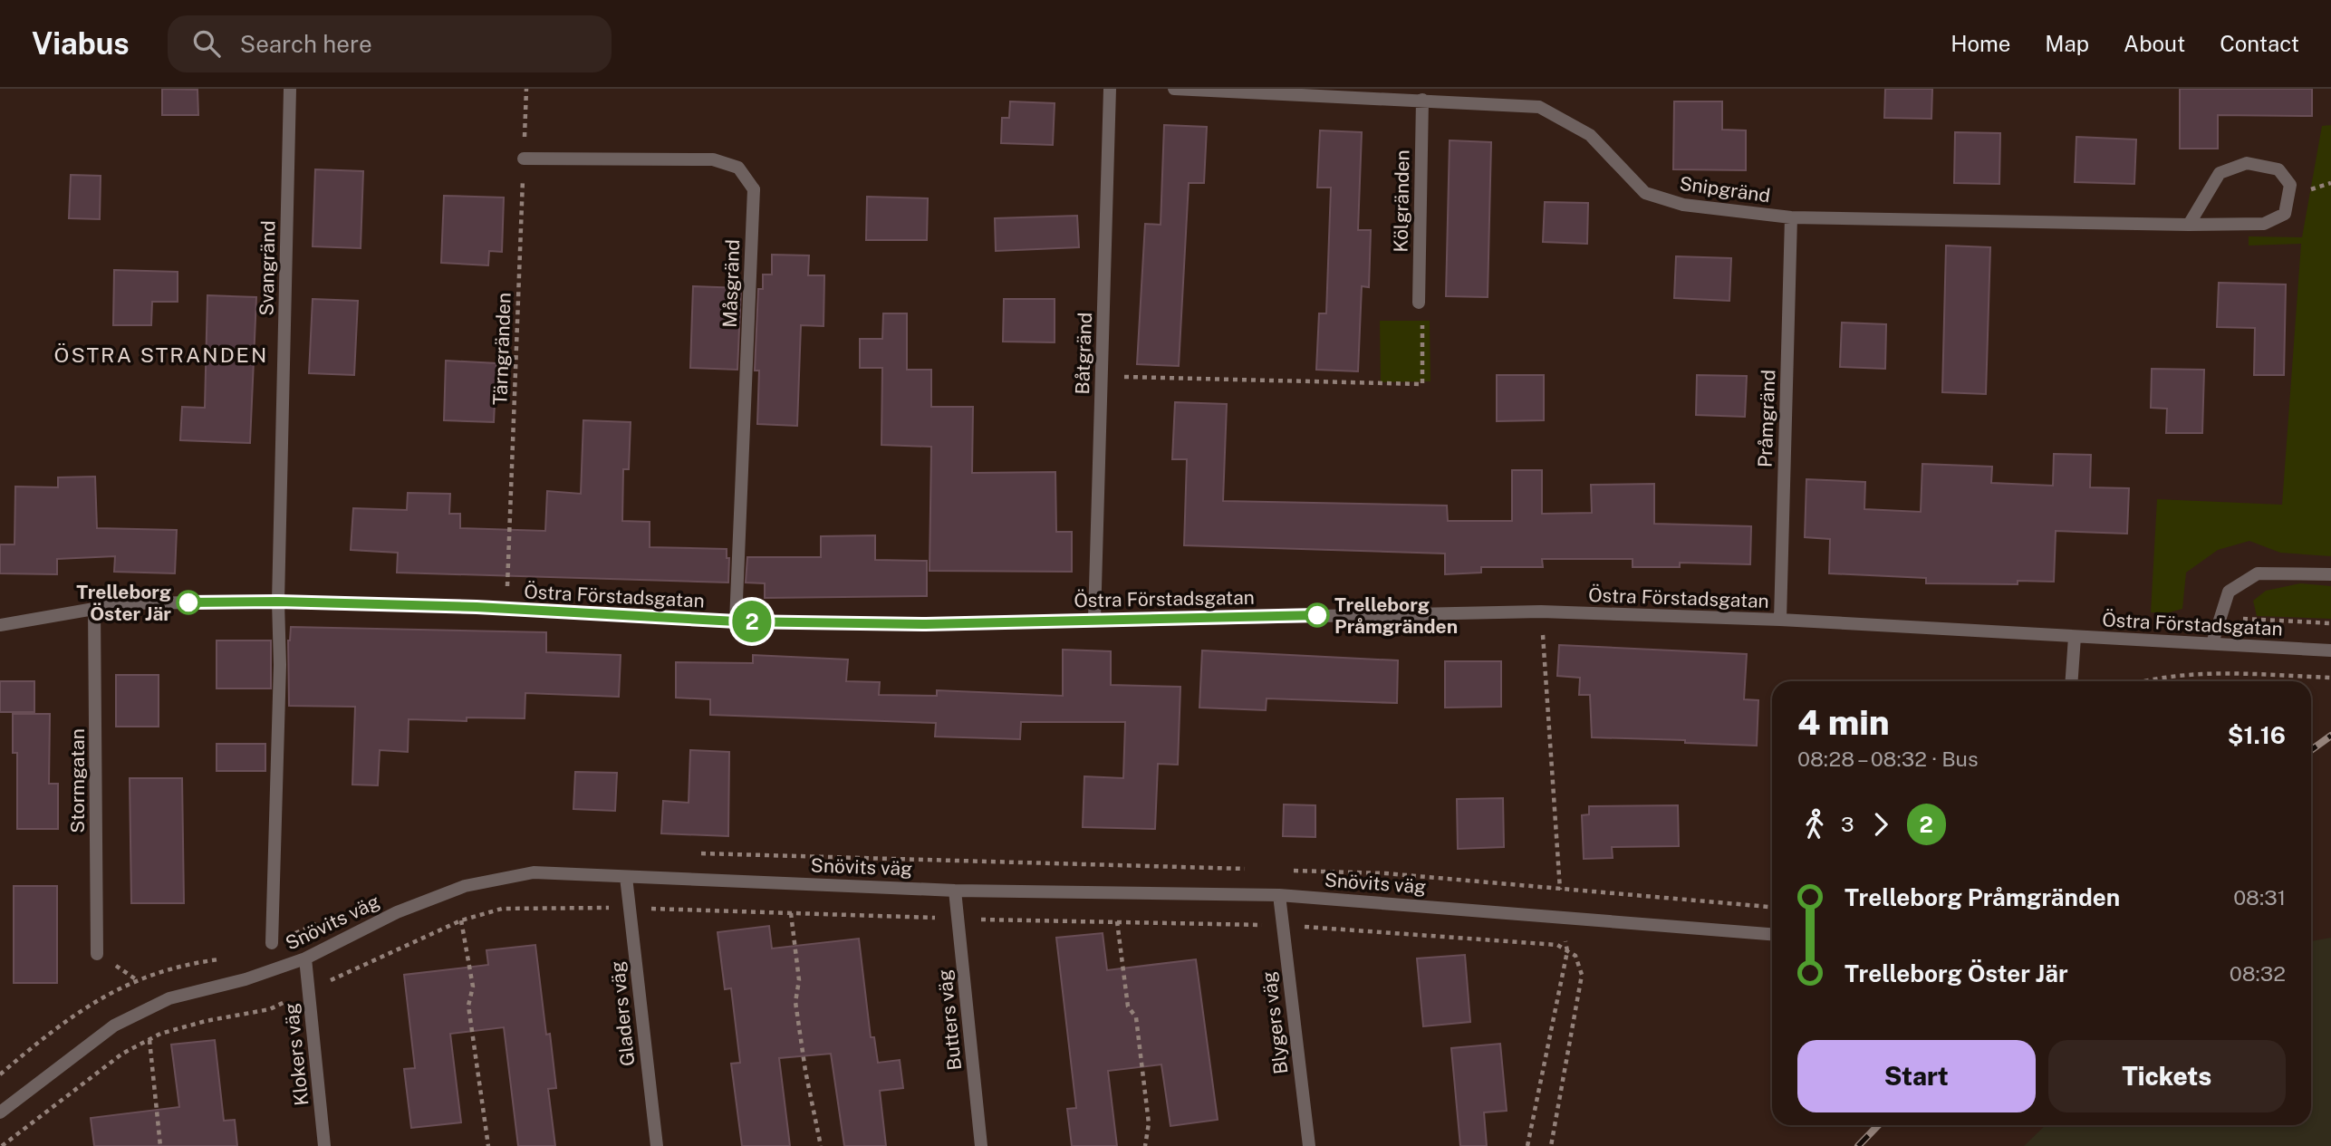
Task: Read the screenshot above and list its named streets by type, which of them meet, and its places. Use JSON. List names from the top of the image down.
{
  "streets": {
    "street": [
      "Snipgränd",
      "Kölgränden",
      "Svangränd",
      "Måsgränd",
      "Båtgränd",
      "Pråmgränd",
      "Östra Förstadsgatan",
      "Stormgatan",
      "Snövits väg",
      "Gladers väg",
      "Butters väg",
      "Blygers väg",
      "Klokers väg"
    ],
    "path": ["Tärngränden"]
  },
  "crossings": [
    ["Snipgränd", "Kölgränden"],
    ["Snipgränd", "Pråmgränd"],
    ["Svangränd", "Östra Förstadsgatan"],
    ["Måsgränd", "Tärngränden"],
    ["Måsgränd", "Östra Förstadsgatan"],
    ["Tärngränden", "Östra Förstadsgatan"],
    ["Båtgränd", "Östra Förstadsgatan"],
    ["Pråmgränd", "Östra Förstadsgatan"],
    ["Östra Förstadsgatan", "Stormgatan"],
    ["Snövits väg", "Gladers väg"],
    ["Snövits väg", "Butters väg"],
    ["Snövits väg", "Blygers väg"],
    ["Snövits väg", "Klokers väg"]
  ],
  "districts": ["ÖSTRA STRANDEN"],
  "places": ["Trelleborg Öster Jär", "Trelleborg Pråmgränden"],
  "lines": ["bus line 2"],
  "page": {
    "header": "Viabus",
    "search": "Search here",
    "nav": [
      "Home",
      "Map",
      "About",
      "Contact"
    ],
    "on_map": "2",
    "heading": ["4 min", "08:28 – 08:32 · Bus", "$1.16"],
    "legs": ["3", "2"],
    "list": [
      {
        "name": "Trelleborg Pråmgränden",
        "value": "08:31"
      },
      {
        "name": "Trelleborg Öster Jär",
        "value": "08:32"
      }
    ],
    "buttons": ["Start", "Tickets"]
  }
}
